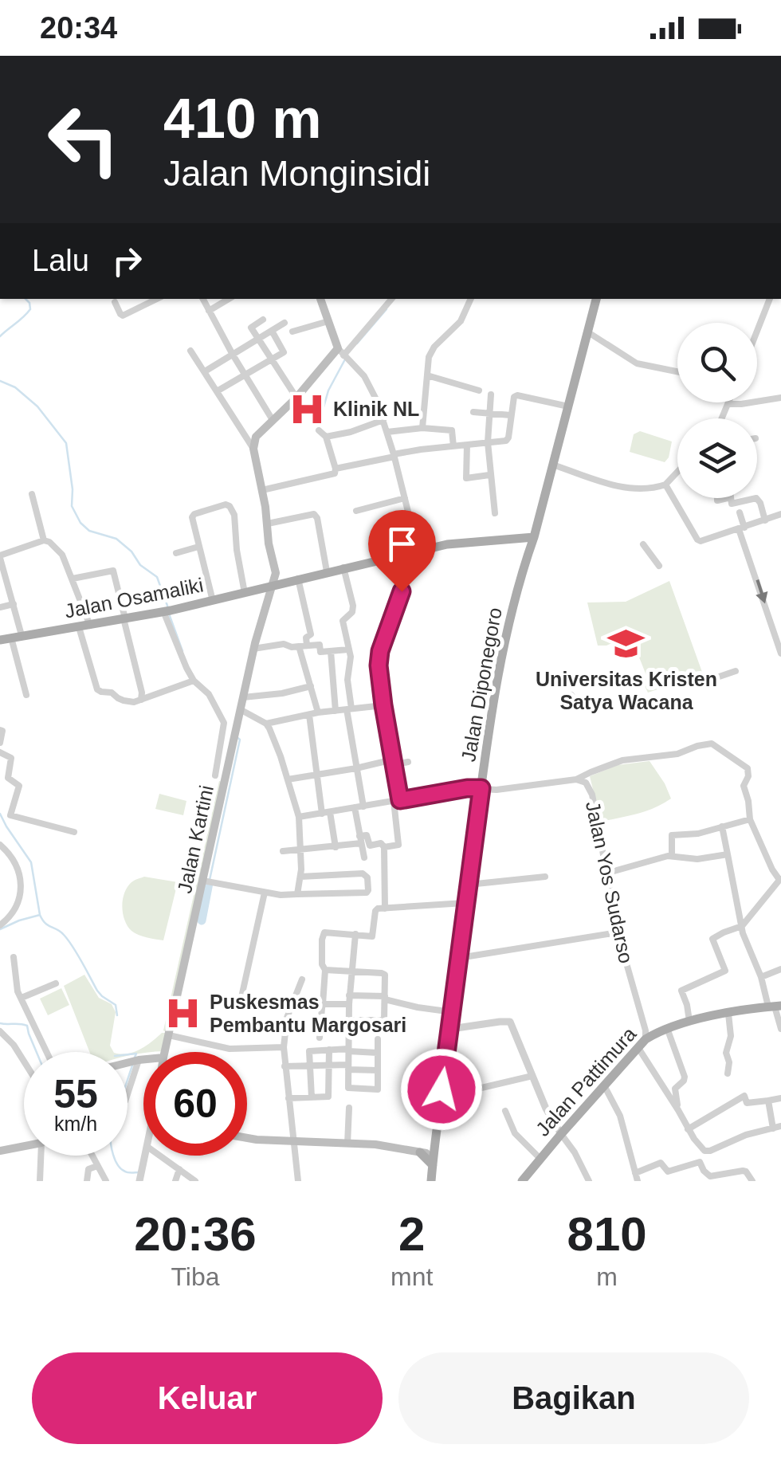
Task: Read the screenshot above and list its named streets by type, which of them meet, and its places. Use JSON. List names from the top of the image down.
{
  "streets": {
    "main road": [
      "Jalan Osamaliki",
      "Jalan Diponegoro",
      "Jalan Kartini",
      "Jalan Pattimura"
    ],
    "street": ["Jalan Yos Sudarso"]
  },
  "crossings": [
    ["Jalan Osamaliki", "Jalan Diponegoro"],
    ["Jalan Osamaliki", "Jalan Kartini"],
    ["Jalan Diponegoro", "Jalan Yos Sudarso"],
    ["Jalan Yos Sudarso", "Jalan Pattimura"]
  ],
  "places": {
    "hospital": ["Klinik NL", "Puskesmas Pembantu Margosari"],
    "school or university": ["Universitas Kristen Satya Wacana"]
  },
  "page": {
    "status": "20:34",
    "turn": ["410 m", "Jalan Monginsidi"],
    "then": "Lalu",
    "speed": "55 km/h",
    "limit": "60",
    "eta": [
      "20:36",
      "Tiba",
      "2",
      "mnt",
      "810",
      "m"
    ],
    "buttons": ["Keluar", "Bagikan"]
  }
}
